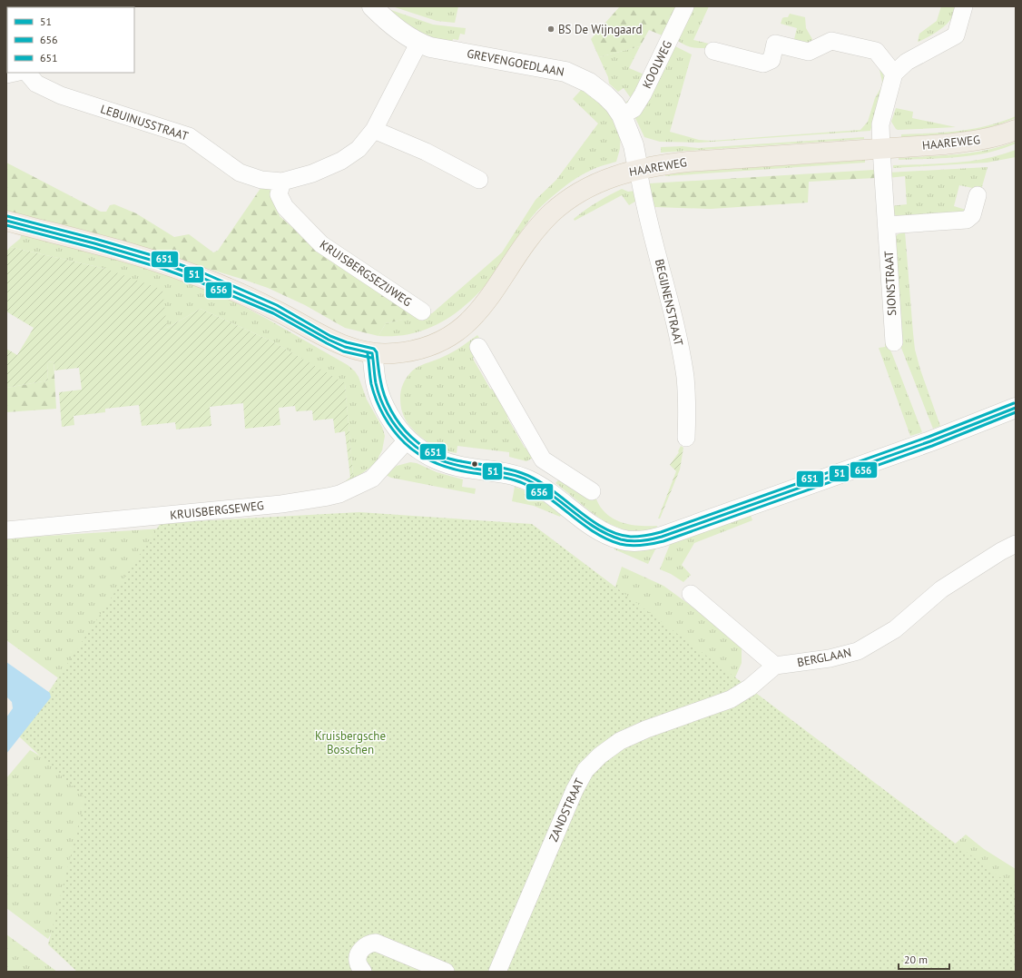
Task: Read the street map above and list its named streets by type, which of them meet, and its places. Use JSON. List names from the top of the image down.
{
  "streets": {
    "main road": ["HAAREWEG"],
    "street": [
      "GREVENGOEDLAAN",
      "KOOLWEG",
      "LEBUINUSSTRAAT",
      "KRUISBERGSEZIJWEG",
      "SIONSTRAAT",
      "BEGIJNENSTRAAT",
      "KRUISBERGSEWEG",
      "BERGLAAN",
      "ZANDSTRAAT"
    ]
  },
  "crossings": [
    ["GREVENGOEDLAAN", "KOOLWEG"],
    ["GREVENGOEDLAAN", "LEBUINUSSTRAAT"],
    ["GREVENGOEDLAAN", "HAAREWEG"],
    ["GREVENGOEDLAAN", "BEGIJNENSTRAAT"],
    ["LEBUINUSSTRAAT", "KRUISBERGSEZIJWEG"],
    ["HAAREWEG", "SIONSTRAAT"],
    ["HAAREWEG", "BEGIJNENSTRAAT"],
    ["BERGLAAN", "ZANDSTRAAT"]
  ],
  "parks": ["Kruisbergsche Bosschen"],
  "places": ["BS De Wijngaard"],
  "lines": ["transit line 651", "transit line 51", "transit line 656"],
  "legend": ["51", "656", "651"],
  "scale_bar": "20 m"
}
